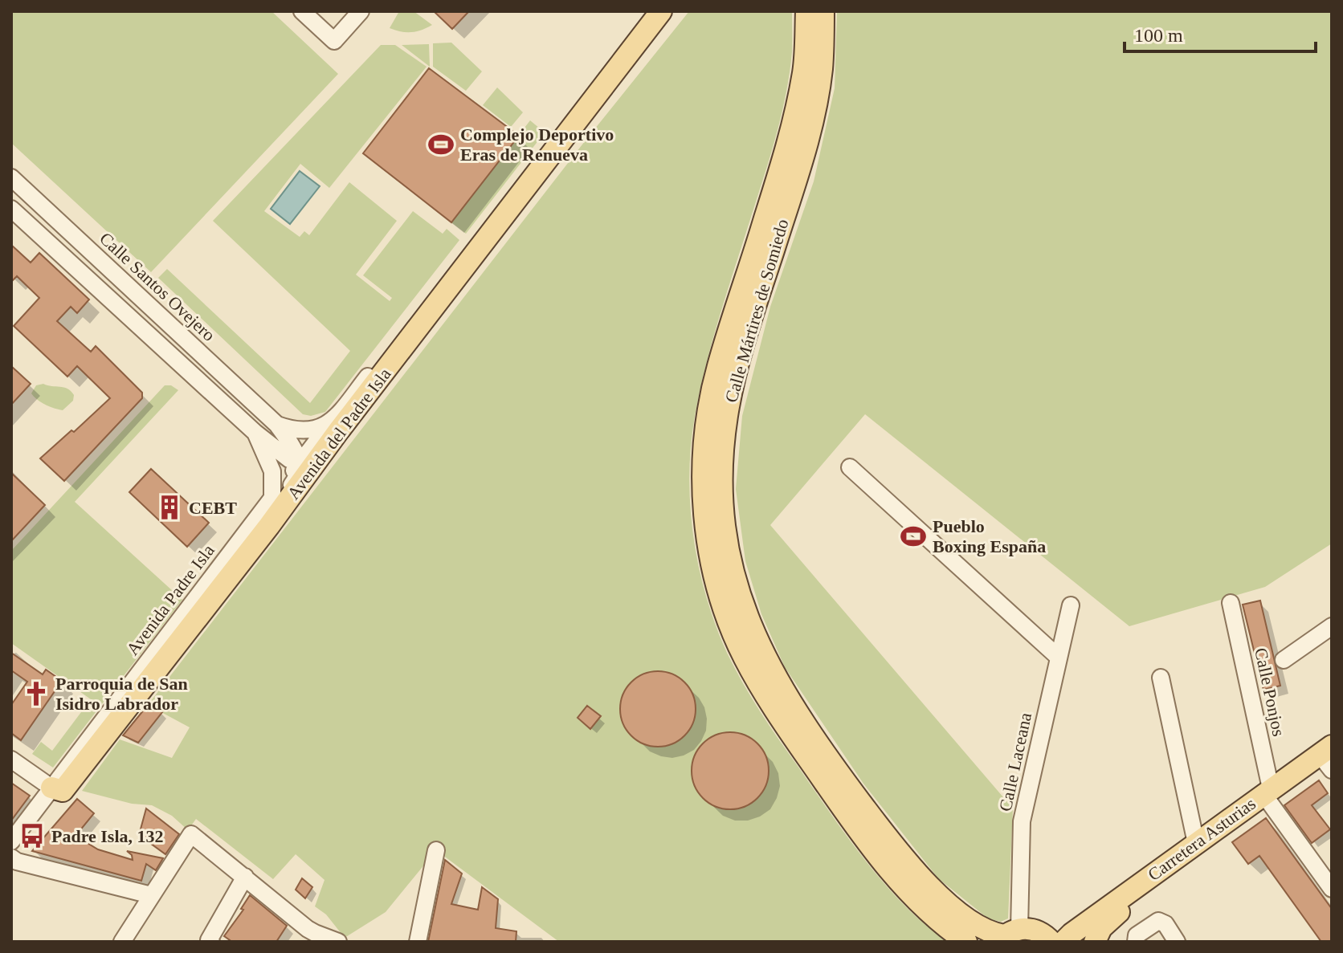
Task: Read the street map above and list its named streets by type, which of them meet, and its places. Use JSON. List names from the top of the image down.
{
  "streets": {
    "main road": ["Calle Mártires de Somiedo", "Avenida del Padre Isla", "Carretera Asturias"],
    "street": [
      "Calle Santos Ovejero",
      "Avenida Padre Isla",
      "Calle Ponjos",
      "Calle Laceana"
    ]
  },
  "crossings": [
    ["Calle Santos Ovejero", "Avenida Padre Isla"],
    ["Calle Mártires de Somiedo", "Calle Laceana"],
    ["Calle Mártires de Somiedo", "Carretera Asturias"],
    ["Avenida del Padre Isla", "Avenida Padre Isla"],
    ["Calle Ponjos", "Carretera Asturias"]
  ],
  "places": {
    "sports": ["Complejo Deportivo Eras de Renueva", "Pueblo Boxing España"],
    "building": ["CEBT"],
    "church": ["Parroquia de San Isidro Labrador"],
    "bus stop": ["Padre Isla, 132"]
  },
  "scale_bar": "100 m"
}
